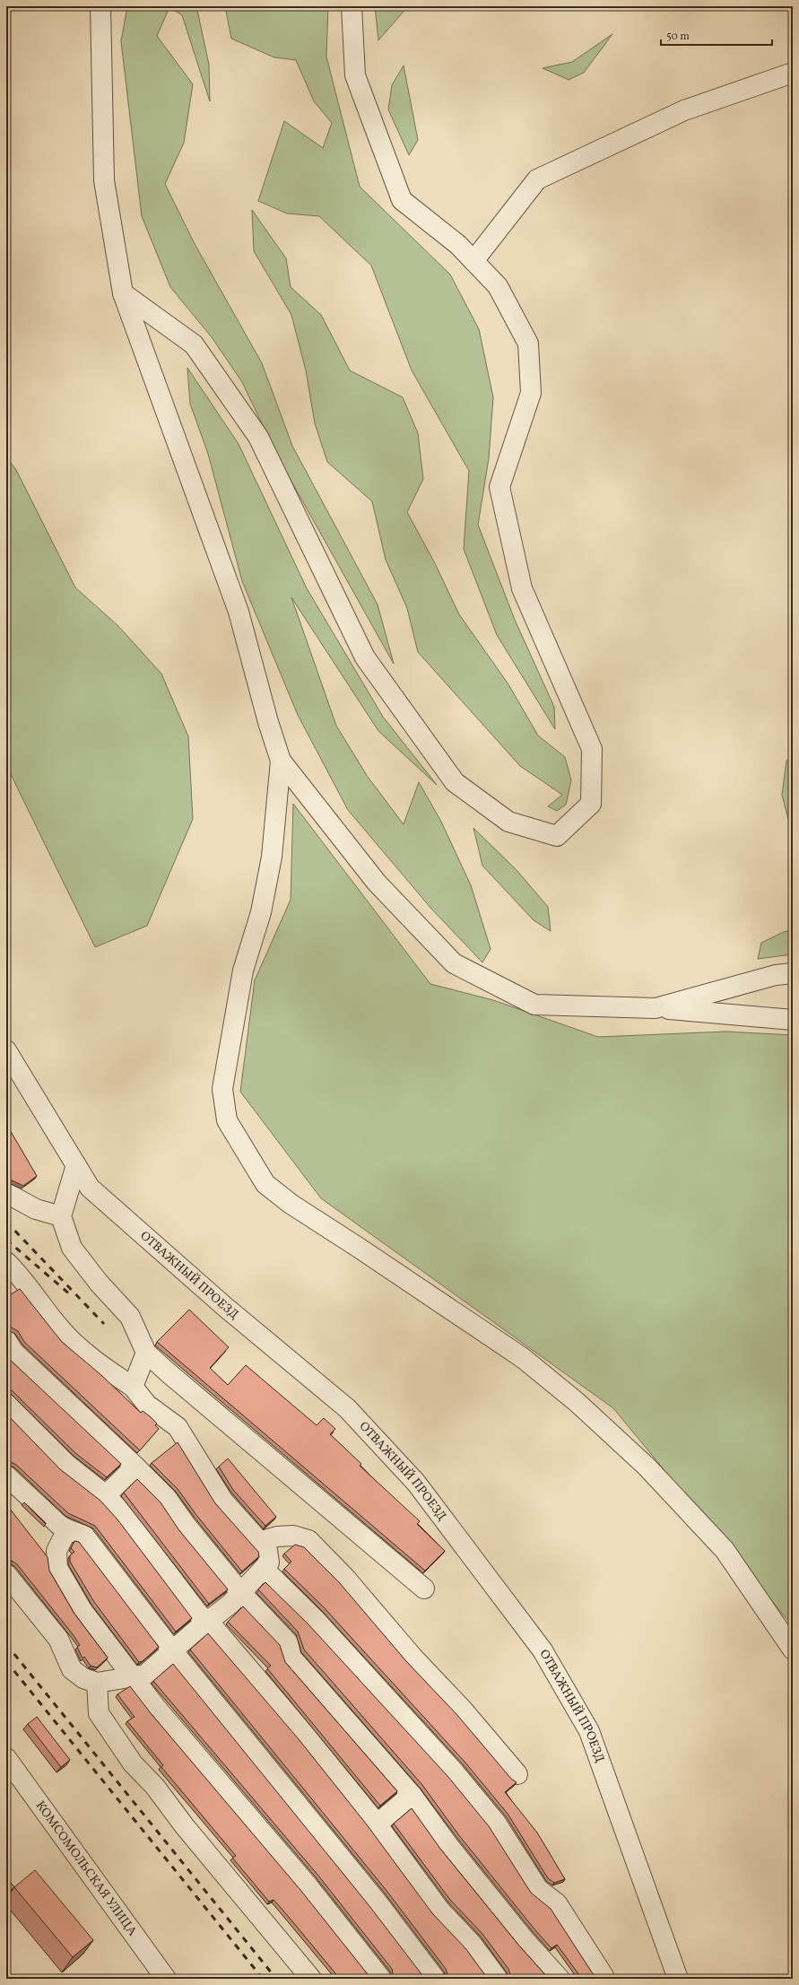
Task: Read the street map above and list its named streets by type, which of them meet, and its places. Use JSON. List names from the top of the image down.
{
  "streets": {
    "street": ["ОТВАЖНЫЙ ПРОЕЗД", "КОМСОМОЛЬСКАЯ УЛИЦА"]
  },
  "scale_bar": "50 m"
}
